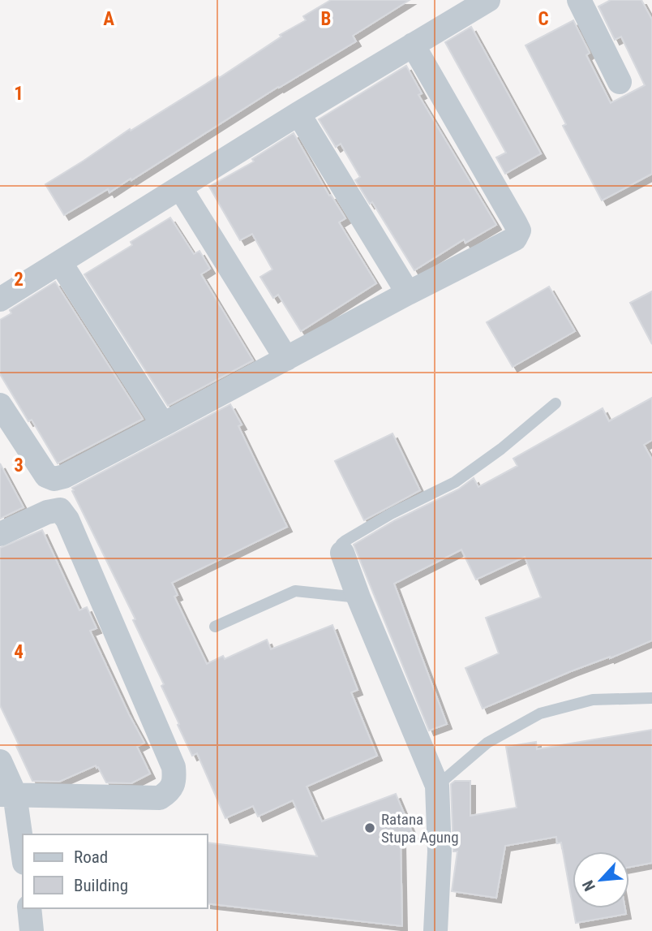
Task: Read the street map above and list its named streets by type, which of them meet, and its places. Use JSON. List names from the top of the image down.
{
  "places": ["Ratana Stupa Agung"],
  "legend": ["Road", "Building"],
  "north": "bottom left",
  "grid": {
    "columns": ["A", "B", "C"],
    "rows": [
      "1",
      "2",
      "3",
      "4"
    ]
  }
}
